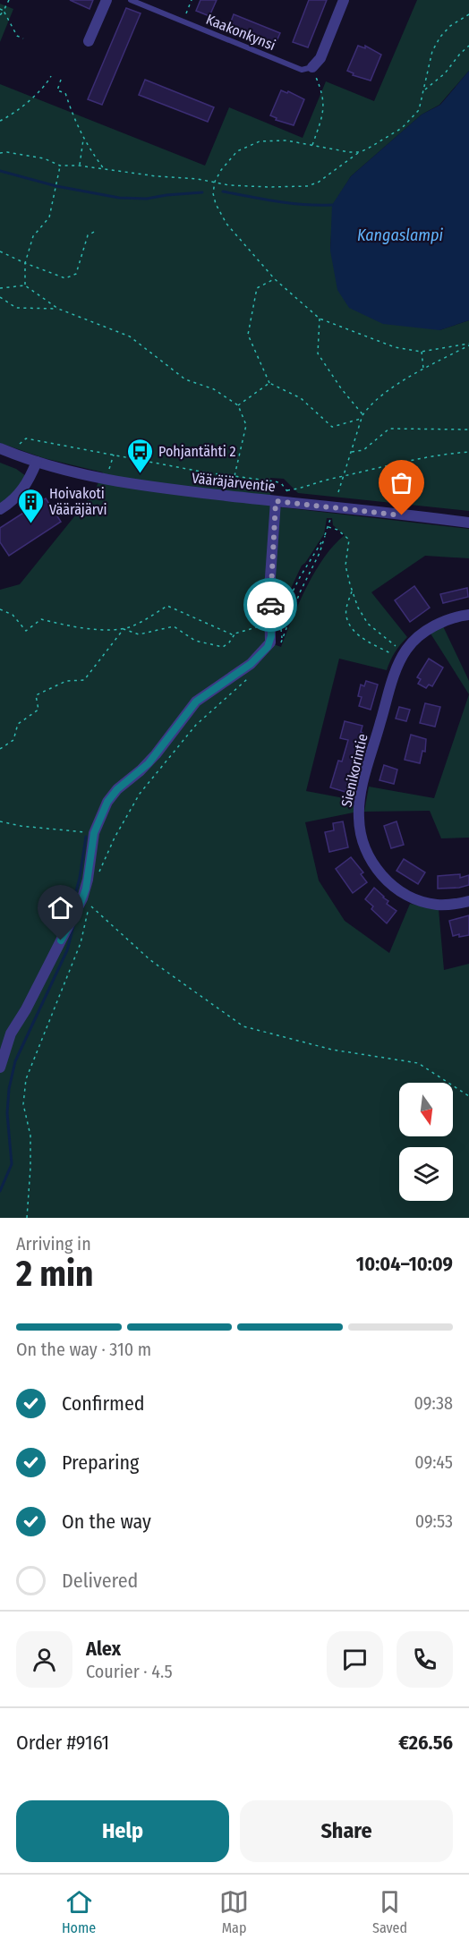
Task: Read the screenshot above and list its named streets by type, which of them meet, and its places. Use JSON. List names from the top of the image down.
{
  "streets": {
    "street": ["Vääräjärventie", "Sienikorintie"],
    "lane": ["Kaakonkynsi"]
  },
  "water": ["Kangaslampi"],
  "places": {
    "bus stop": ["Pohjantähti 2"],
    "building": ["Hoivakoti Vääräjärvi"]
  },
  "north": "bottom",
  "page": {
    "heading": ["2 min", "Arriving in", "10:04–10:09"],
    "panel": [
      "Alex",
      "Courier · 4.5",
      "Order #9161",
      "€26.56"
    ],
    "bar": "On the way · 310 m",
    "list": [
      ["Confirmed", "09:38"],
      ["Preparing", "09:45"],
      ["On the way", "09:53"],
      "Delivered"
    ],
    "buttons": ["Help", "Share"],
    "tabs": ["Home", "Map", "Saved"]
  }
}
